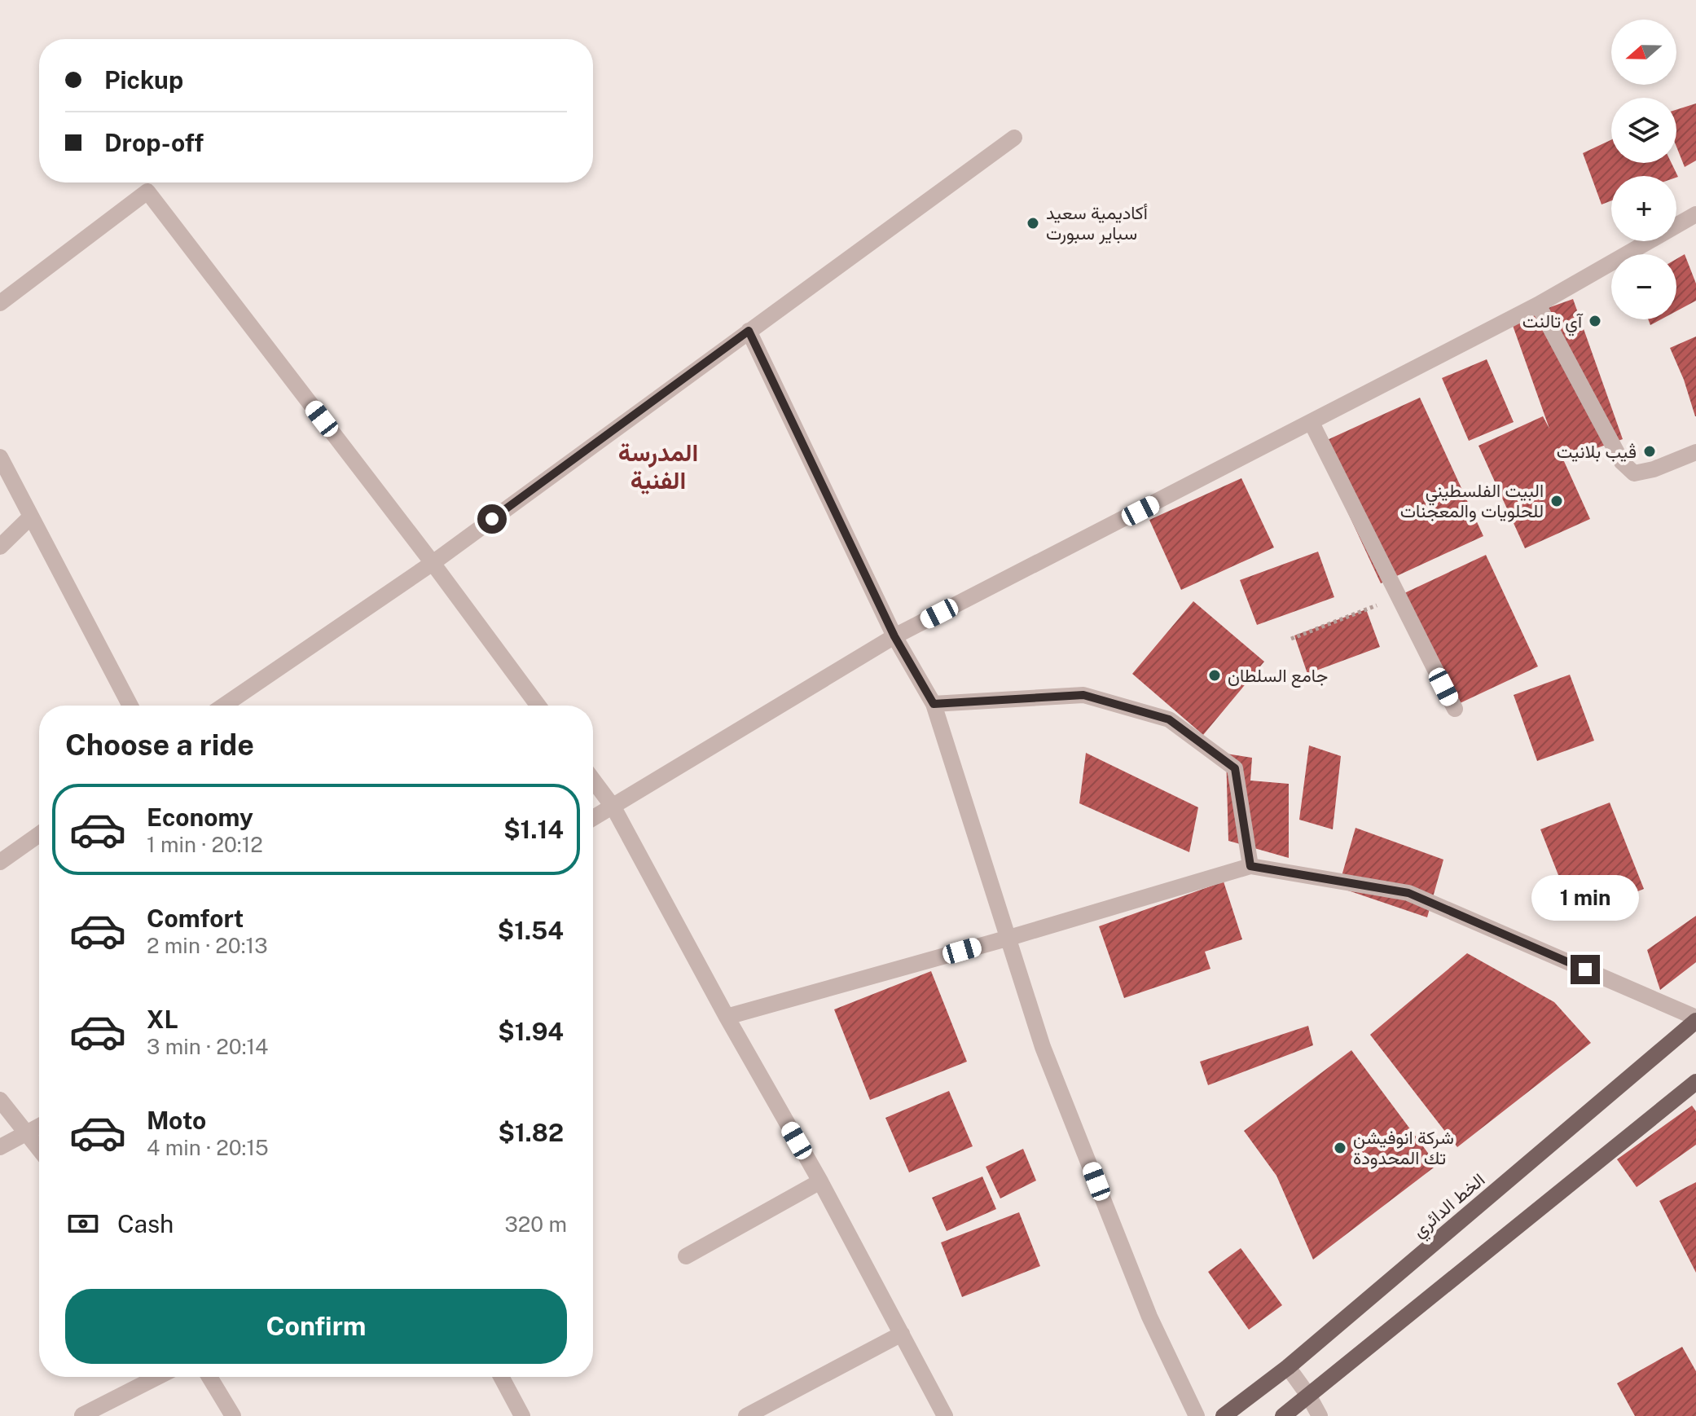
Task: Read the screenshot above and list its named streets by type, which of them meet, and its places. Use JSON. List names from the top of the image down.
{
  "streets": {
    "main road": ["الخط الدائري"]
  },
  "districts": ["المدرسة الفنية"],
  "places": [
    "أكاديمية سعيد سباير سبورت",
    "آي تالنت",
    "ڤيب بلانيت",
    "البيت الفلسطيني للحلويات والمعجنات",
    "جامع السلطان",
    "شركة انوفيشن تك المحدودة"
  ],
  "north": "left",
  "page": {
    "map_buttons": ["+", "−"],
    "banner": ["Pickup", "Drop-off"],
    "heading": "Choose a ride",
    "list": [
      {
        "name": "Economy",
        "note": "1 min · 20:12",
        "value": "$1.14"
      },
      {
        "name": "Comfort",
        "note": "2 min · 20:13",
        "value": "$1.54"
      },
      {
        "name": "XL",
        "note": "3 min · 20:14",
        "value": "$1.94"
      },
      {
        "name": "Moto",
        "note": "4 min · 20:15",
        "value": "$1.82"
      }
    ],
    "bubble": "1 min",
    "pay": ["Cash", "320 m"],
    "buttons": "Confirm"
  }
}
